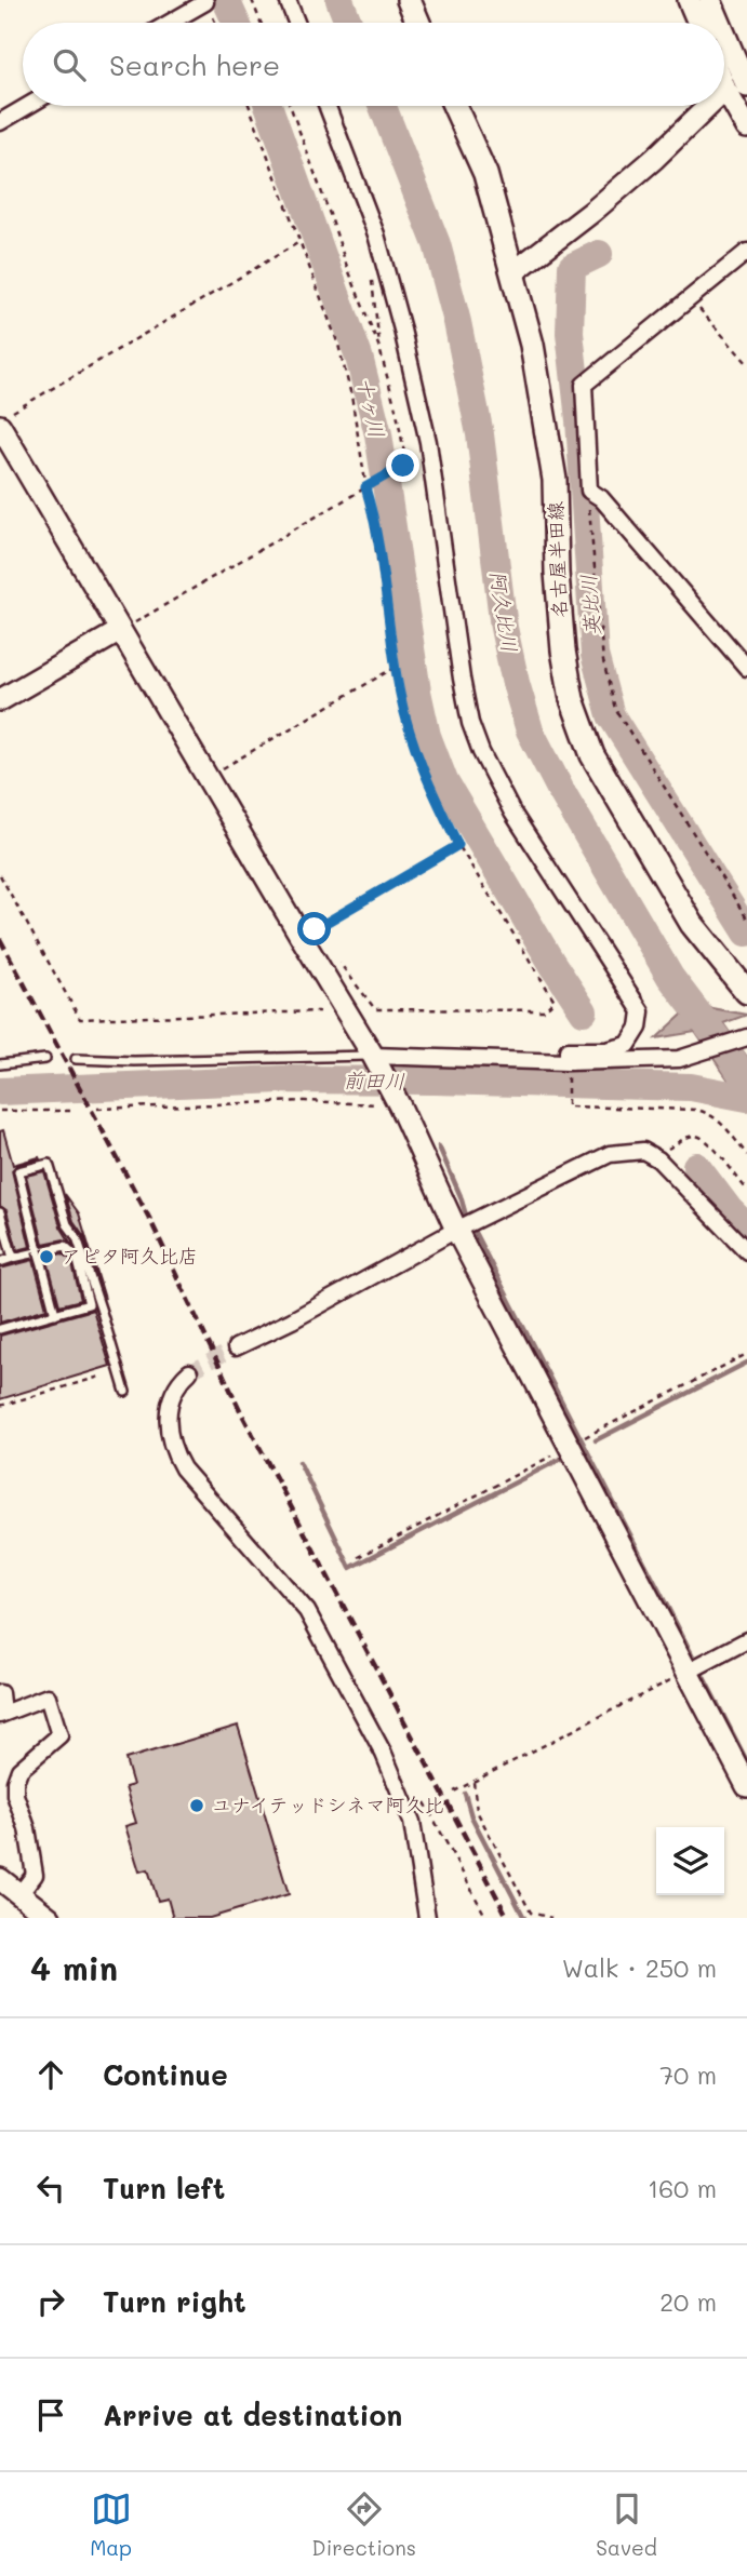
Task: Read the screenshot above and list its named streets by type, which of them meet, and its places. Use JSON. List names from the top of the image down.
{
  "streets": {
    "main road": ["名古屋半田線"]
  },
  "water": [
    "十ヶ川",
    "英比川",
    "阿久比川",
    "前田川"
  ],
  "places": ["アピタ阿久比店", "ユナイテッドシネマ阿久比"],
  "page": {
    "search": "Search here",
    "heading": ["4 min", "Walk · 250 m"],
    "list": [
      ["Continue", "70 m"],
      ["Turn left", "160 m"],
      ["Turn right", "20 m"],
      "Arrive at destination"
    ],
    "nav": ["Map", "Directions", "Saved"]
  }
}
